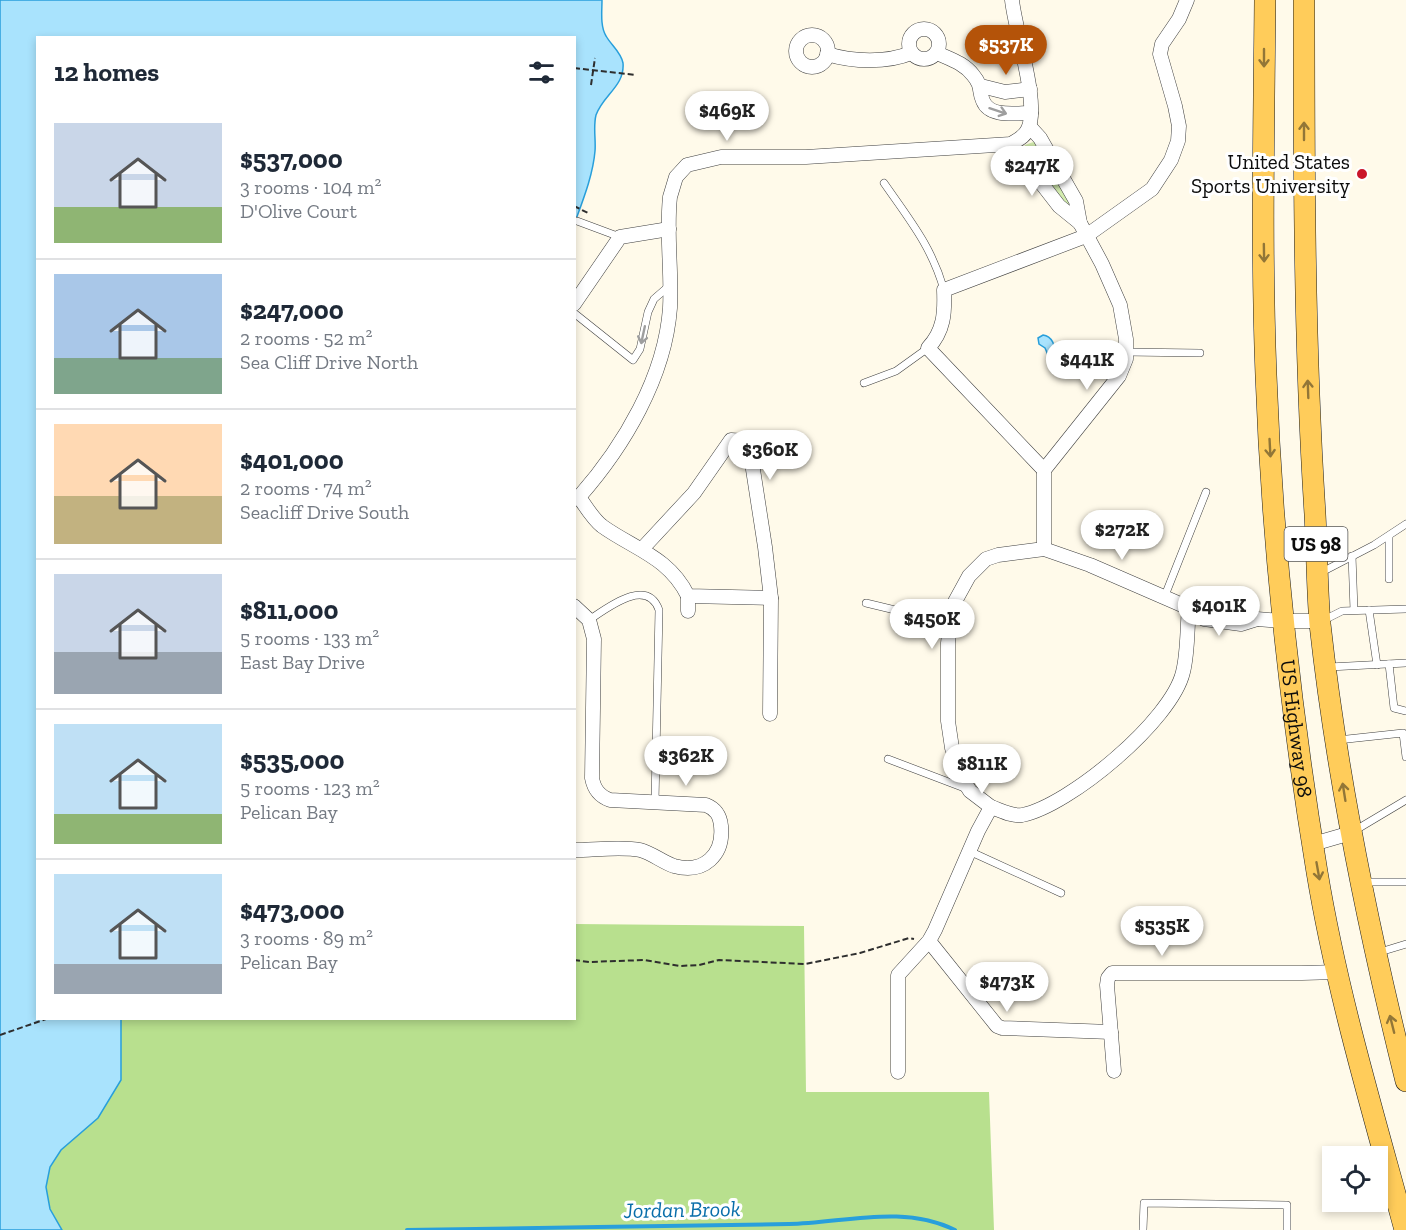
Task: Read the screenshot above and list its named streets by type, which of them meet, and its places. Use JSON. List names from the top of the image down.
{
  "streets": {
    "main road": ["US 98", "US Highway 98"]
  },
  "water": ["Jordan Brook"],
  "places": ["United States Sports University"],
  "page": {
    "price": [
      "$537K",
      "$469K",
      "$247K",
      "$441K",
      "$360K",
      "$272K",
      "$401K",
      "$450K",
      "$362K",
      "$811K",
      "$535K",
      "$473K"
    ],
    "heading": "12 homes",
    "list": [
      {
        "name": "$537,000",
        "note": "3 rooms · 104 m² · D'Olive Court"
      },
      {
        "name": "$247,000",
        "note": "2 rooms · 52 m² · Sea Cliff Drive North"
      },
      {
        "name": "$401,000",
        "note": "2 rooms · 74 m² · Seacliff Drive South"
      },
      {
        "name": "$811,000",
        "note": "5 rooms · 133 m² · East Bay Drive"
      },
      {
        "name": "$535,000",
        "note": "5 rooms · 123 m² · Pelican Bay"
      },
      {
        "name": "$473,000",
        "note": "3 rooms · 89 m² · Pelican Bay"
      }
    ]
  }
}
